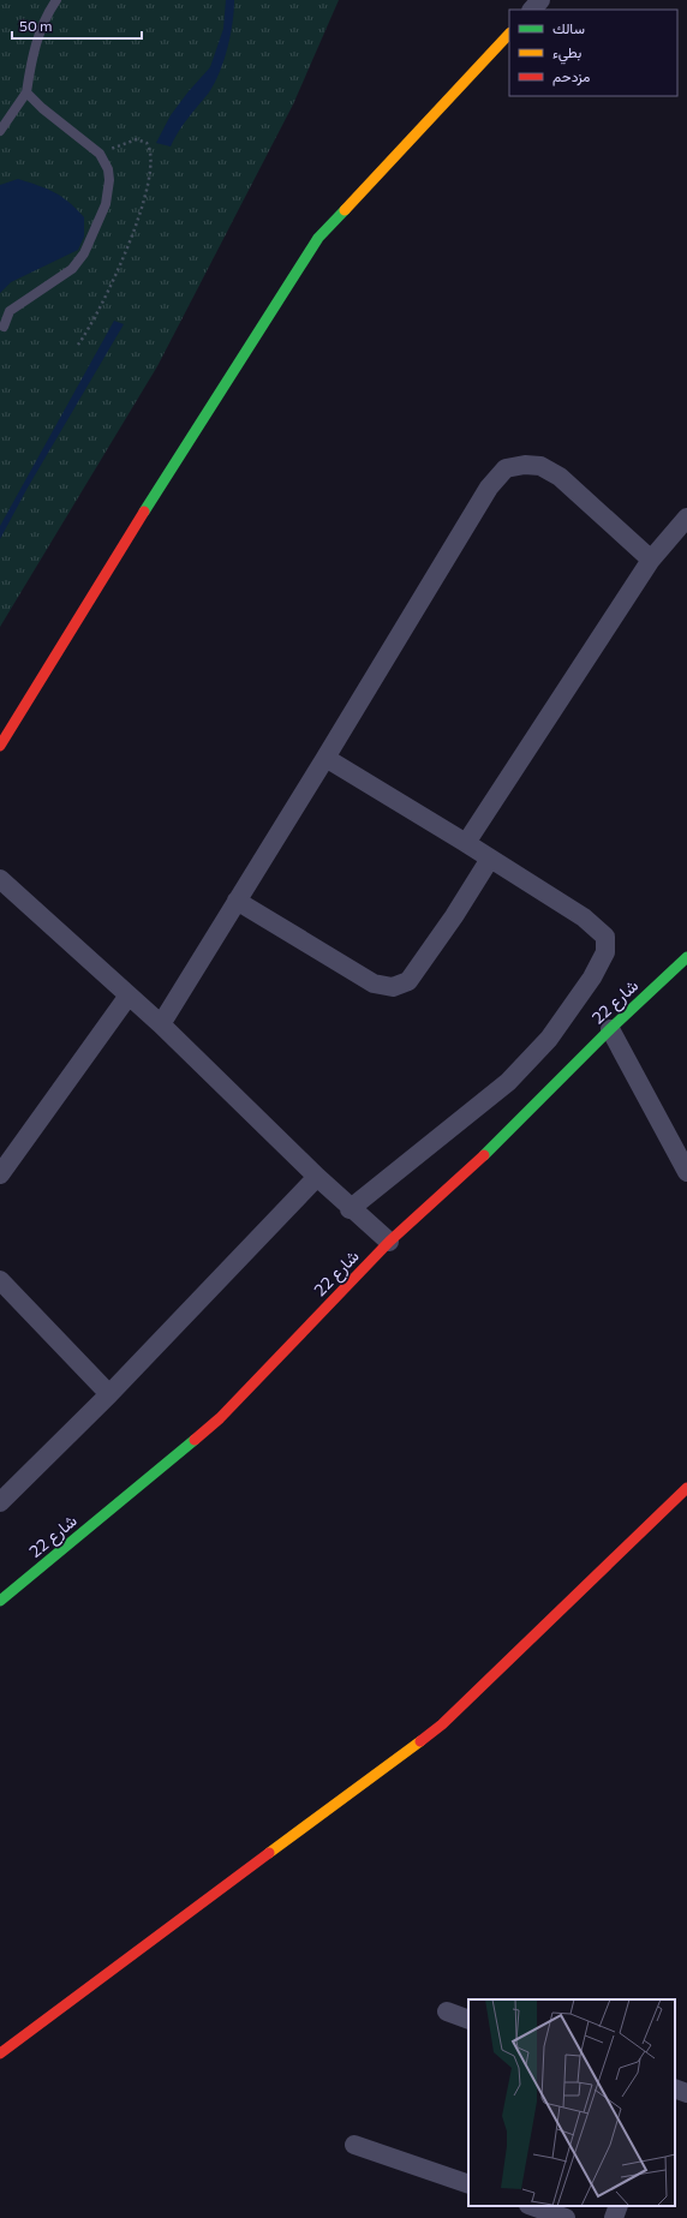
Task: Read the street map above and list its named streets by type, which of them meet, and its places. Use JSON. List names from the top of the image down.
{
  "streets": {
    "street": ["شارع 22"]
  },
  "legend": ["سالك", "بطيء", "مزدحم"],
  "scale_bar": "50 m"
}
